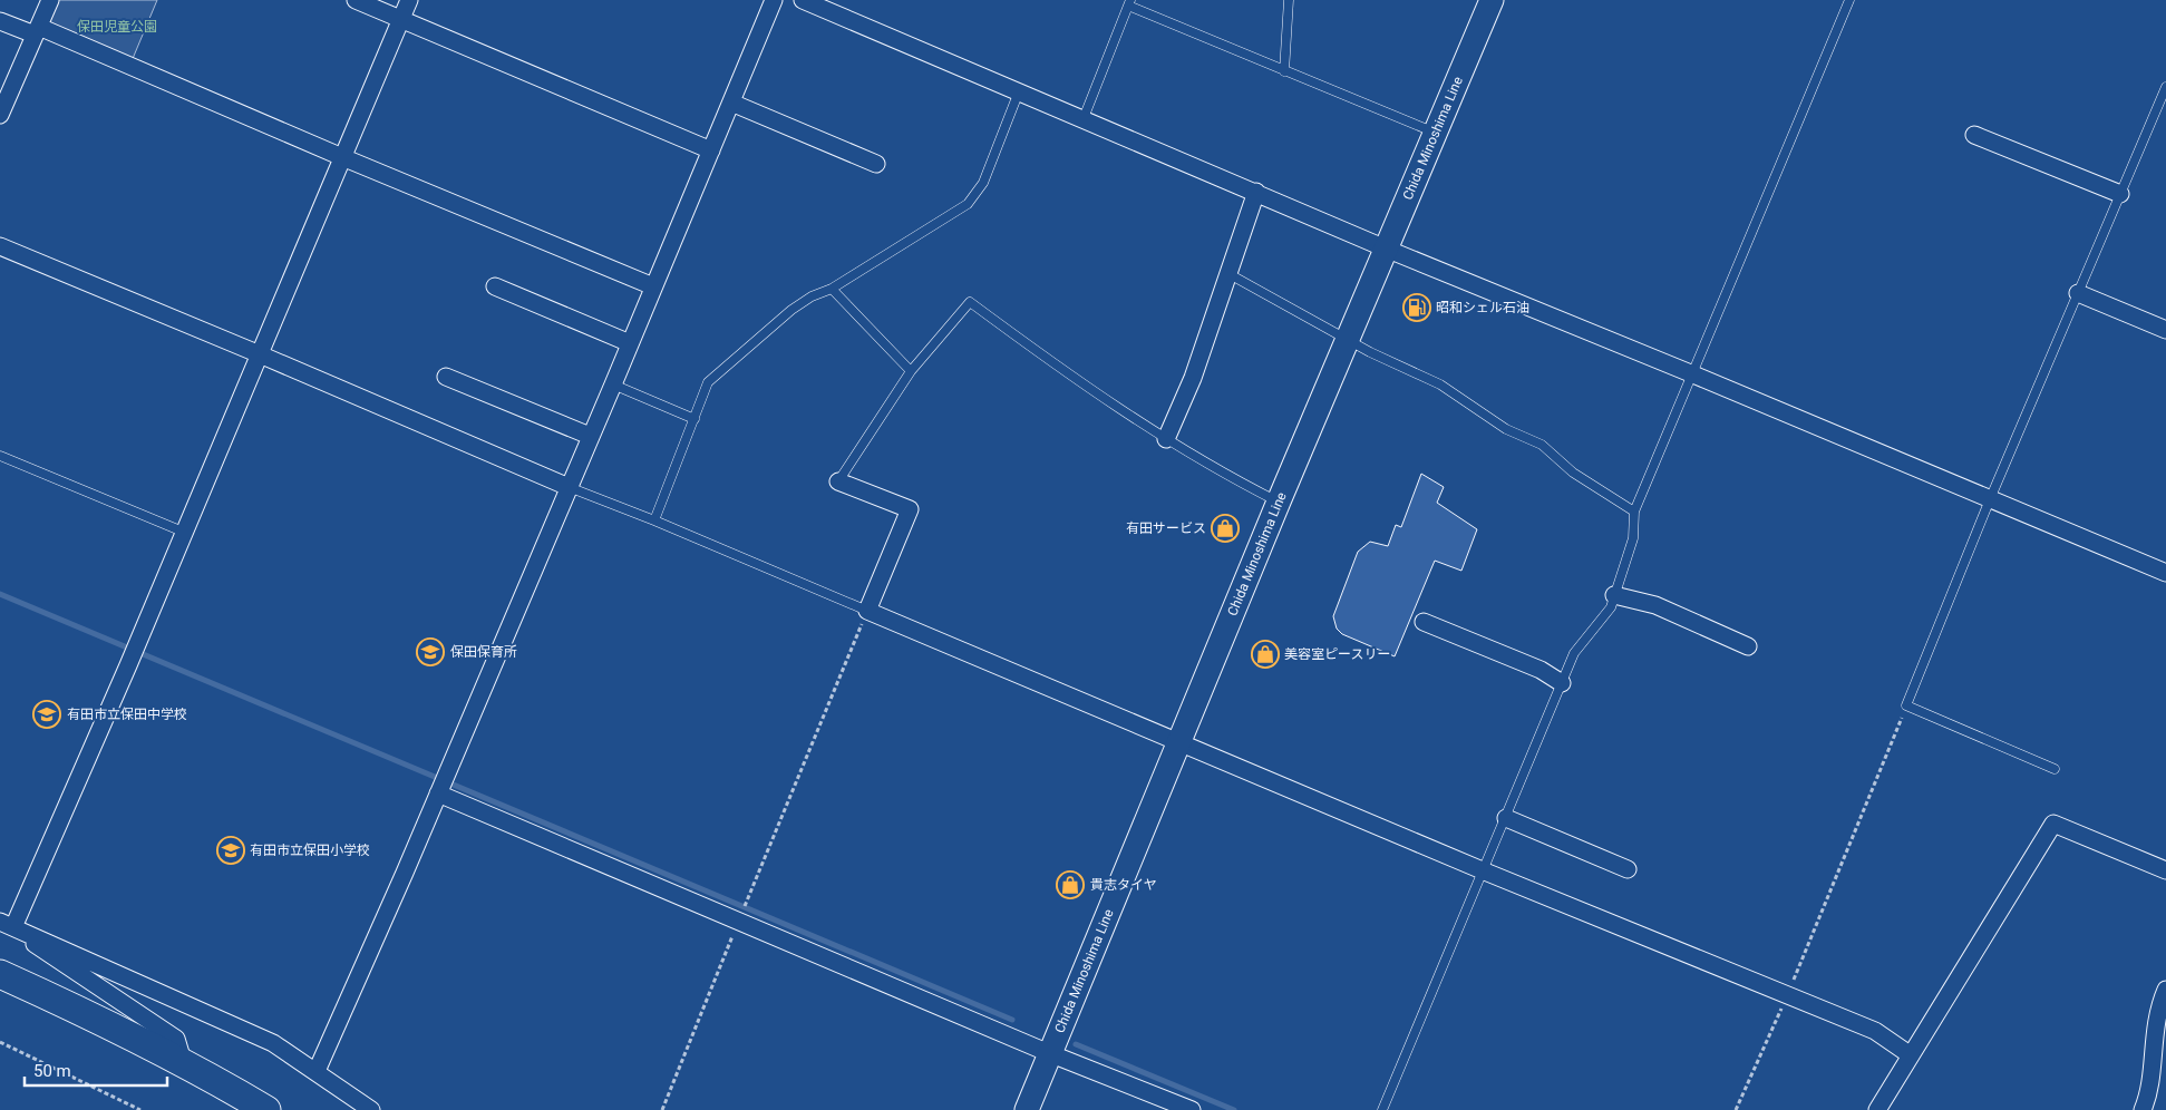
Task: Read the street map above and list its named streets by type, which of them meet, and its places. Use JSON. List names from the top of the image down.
{
  "streets": {
    "main road": ["Chida Minoshima Line"]
  },
  "parks": ["保田児童公園"],
  "places": {
    "fuel station": ["昭和シェル石油"],
    "shop": ["有田サービス", "美容室ピースリー", "貴志タイヤ"],
    "school or university": ["保田保育所", "有田市立保田中学校", "有田市立保田小学校"]
  },
  "scale_bar": "50 m"
}
